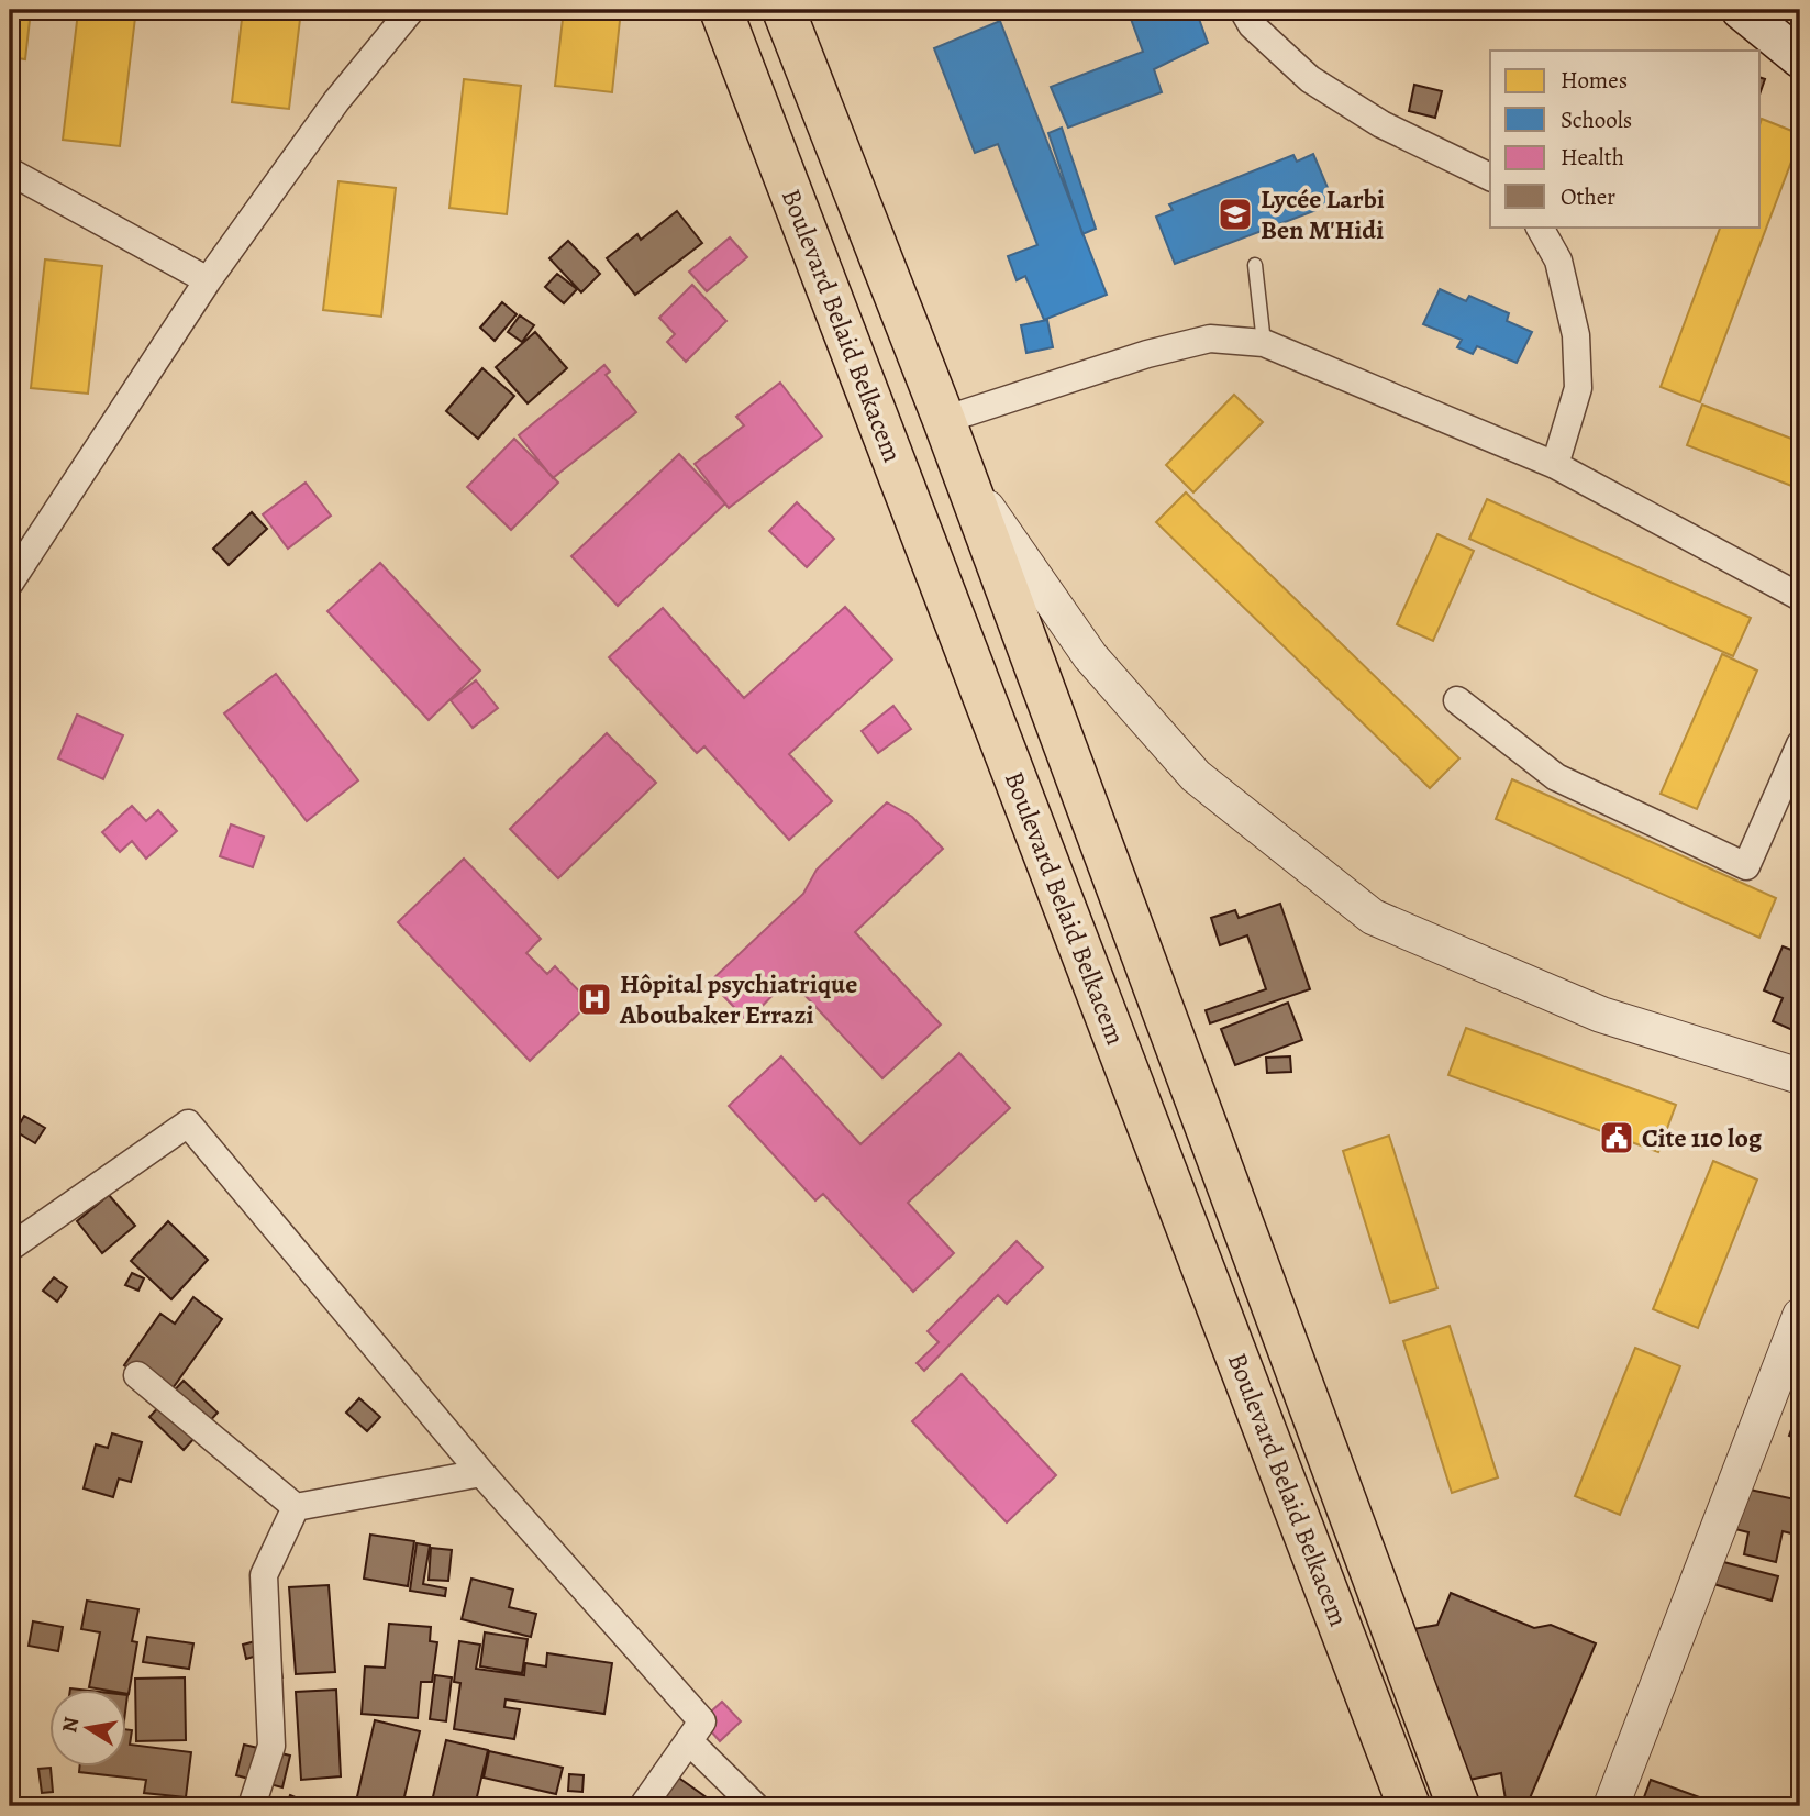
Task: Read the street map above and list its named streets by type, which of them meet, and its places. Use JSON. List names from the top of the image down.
{
  "streets": {
    "main road": ["Boulevard Belaid Belkacem"]
  },
  "places": {
    "school or university": ["Lycée Larbi Ben M'Hidi"],
    "hospital": ["Hôpital psychiatrique Aboubaker Errazi"],
    "public building": ["Cite 110 log"]
  },
  "legend": [
    "Homes",
    "Schools",
    "Health",
    "Other"
  ],
  "north": "left"
}
